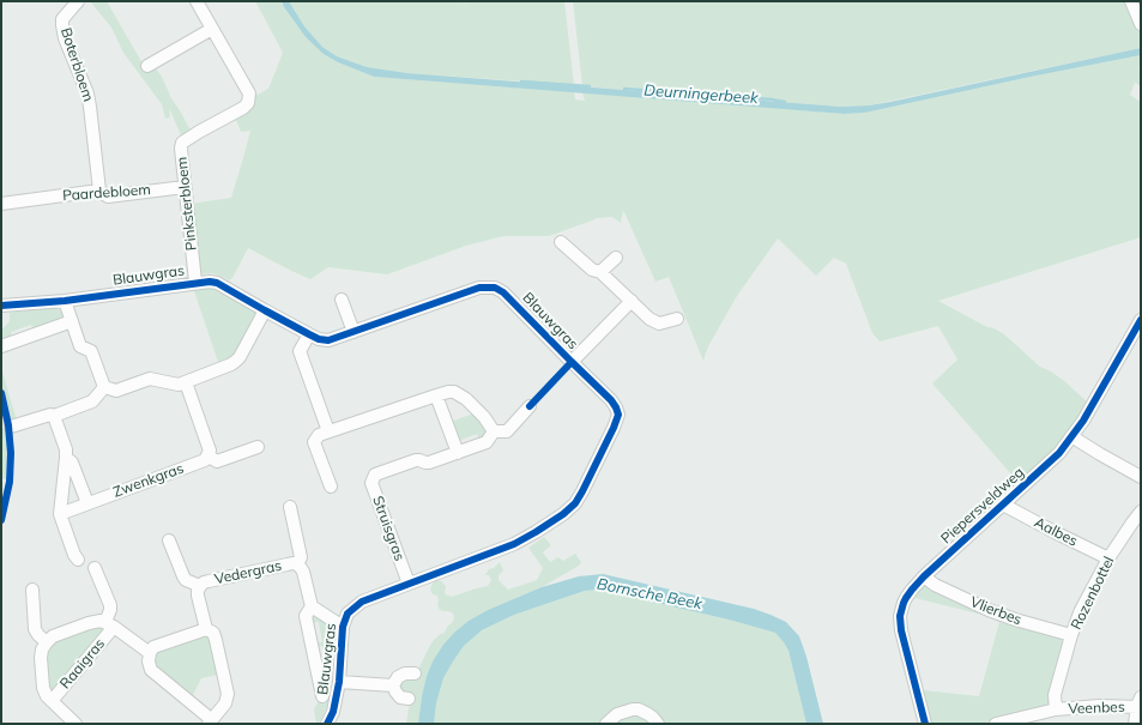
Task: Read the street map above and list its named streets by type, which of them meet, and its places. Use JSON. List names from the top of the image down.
{
  "streets": {
    "street": [
      "Boterbloem",
      "Paardebloem",
      "Pinksterbloem",
      "Blauwgras",
      "Zwenkgras",
      "Piepersveldweg",
      "Struisgras",
      "Aalbes",
      "Vedergras",
      "Rozenbottel",
      "Vlierbes",
      "Raaigras",
      "Veenbes"
    ]
  },
  "crossings": [
    ["Boterbloem", "Paardebloem"],
    ["Paardebloem", "Pinksterbloem"],
    ["Pinksterbloem", "Blauwgras"],
    ["Blauwgras", "Struisgras"],
    ["Piepersveldweg", "Aalbes"],
    ["Piepersveldweg", "Vlierbes"],
    ["Aalbes", "Rozenbottel"],
    ["Rozenbottel", "Vlierbes"],
    ["Rozenbottel", "Veenbes"]
  ],
  "water": ["Deurningerbeek", "Bornsche Beek"]
}
